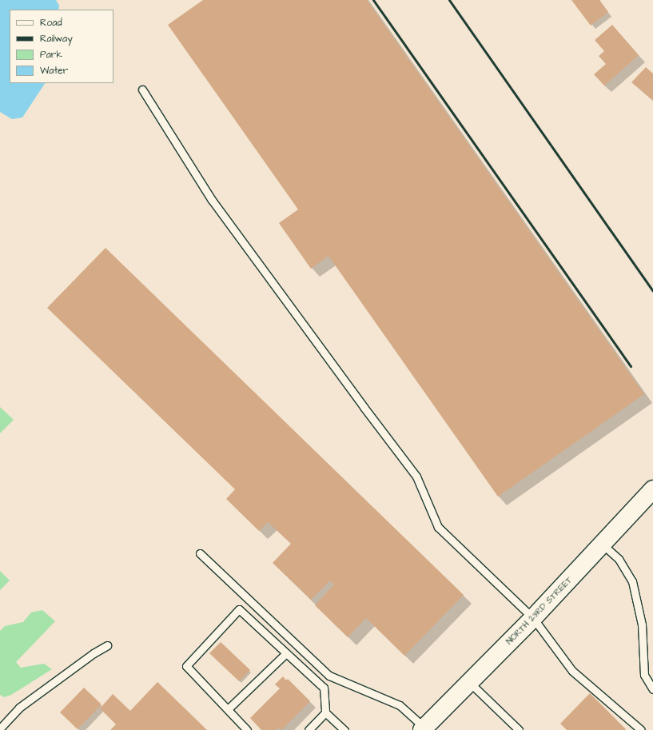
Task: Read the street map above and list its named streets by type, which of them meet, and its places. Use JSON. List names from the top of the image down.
{
  "streets": {
    "main road": ["NORTH 23RD STREET"]
  },
  "legend": [
    "Road",
    "Railway",
    "Park",
    "Water"
  ]
}
